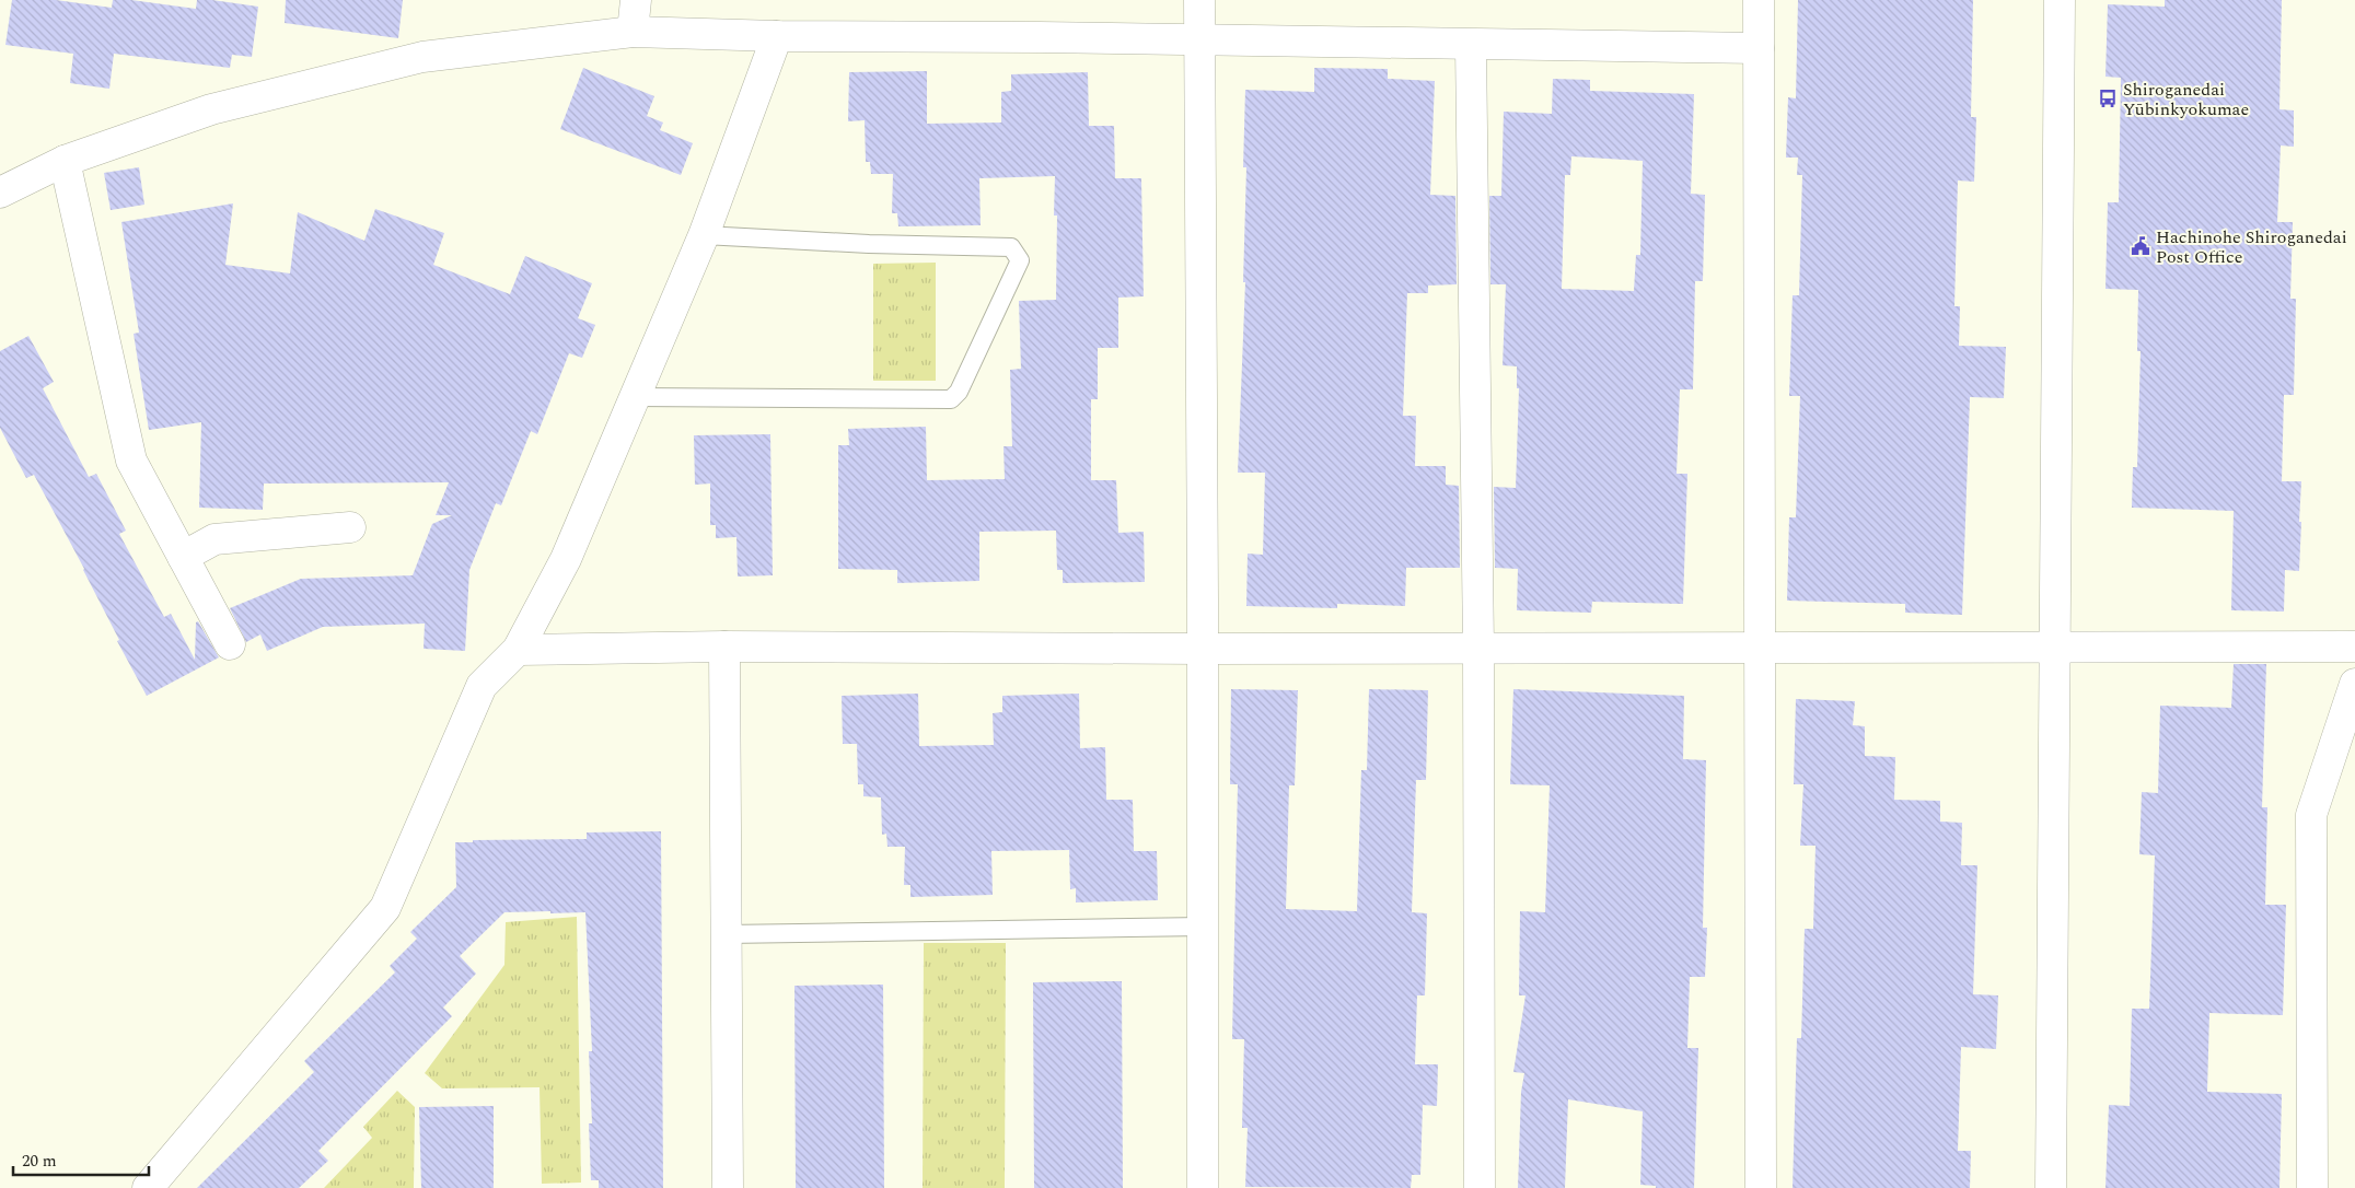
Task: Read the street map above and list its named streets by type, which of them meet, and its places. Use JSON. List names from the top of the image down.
{
  "places": {
    "bus stop": ["Shiroganedai Yūbinkyokumae"],
    "public building": ["Hachinohe Shiroganedai Post Office"]
  },
  "scale_bar": "20 m"
}
